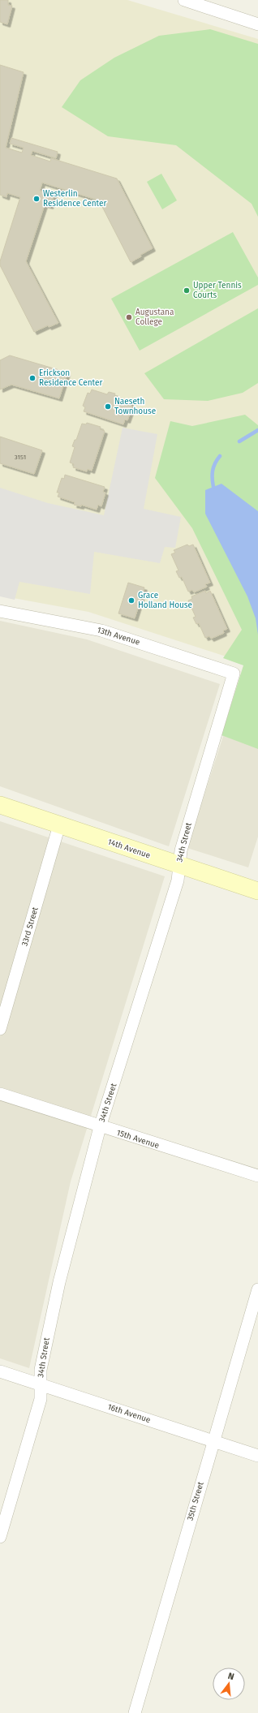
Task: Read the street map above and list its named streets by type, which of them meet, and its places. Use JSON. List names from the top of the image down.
{
  "streets": {
    "street": [
      "13th Avenue",
      "34th Street",
      "14th Avenue",
      "33rd Street",
      "15th Avenue",
      "16th Avenue",
      "35th Street"
    ]
  },
  "crossings": [
    ["13th Avenue", "34th Street"],
    ["34th Street", "14th Avenue"],
    ["34th Street", "15th Avenue"],
    ["34th Street", "16th Avenue"],
    ["14th Avenue", "33rd Street"],
    ["16th Avenue", "35th Street"]
  ],
  "places": [
    "Westerlin Residence Center",
    "Upper Tennis Courts",
    "Augustana College",
    "Erickson Residence Center",
    "Naeseth Townhouse",
    "Grace Holland House"
  ],
  "house_numbers": ["3151"],
  "north": "top"
}
